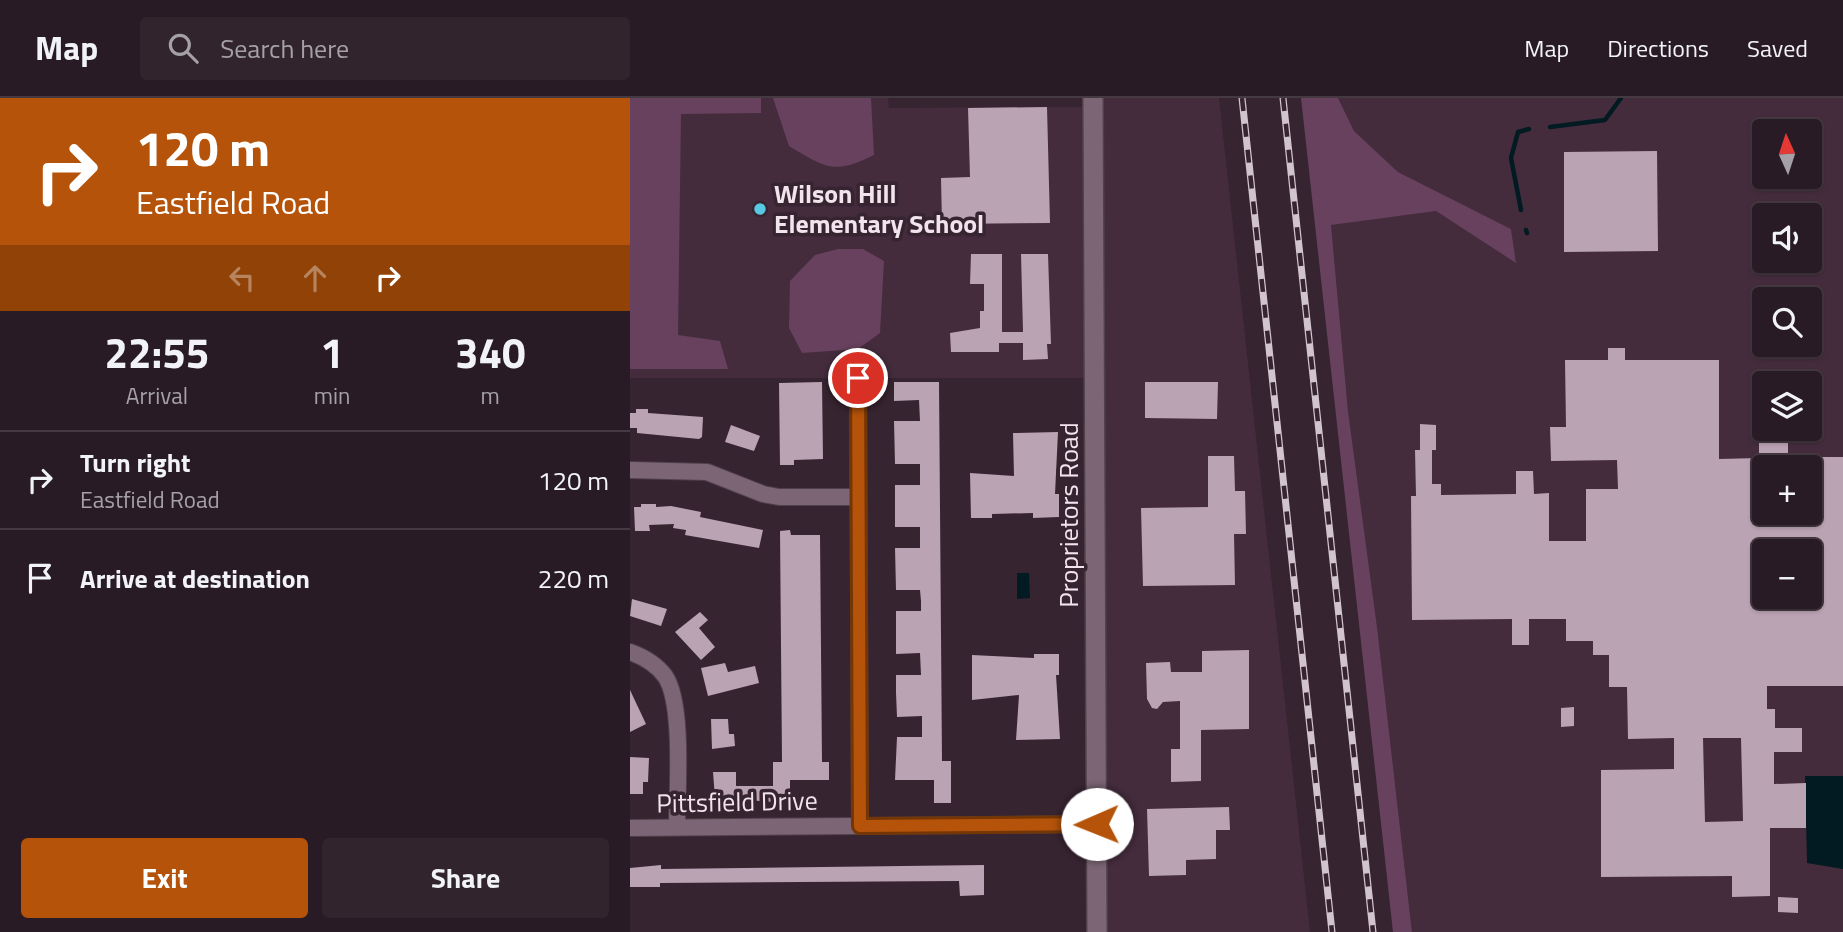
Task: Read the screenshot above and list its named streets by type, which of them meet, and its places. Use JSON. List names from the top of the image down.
{
  "streets": {
    "street": ["Proprietors Road", "Pittsfield Drive"]
  },
  "crossings": [
    ["Proprietors Road", "Pittsfield Drive"]
  ],
  "places": ["Wilson Hill Elementary School"],
  "north": "top",
  "page": {
    "header": "Map",
    "search": "Search here",
    "nav": ["Map", "Directions", "Saved"],
    "turn": ["120 m", "Eastfield Road"],
    "map_buttons": ["+", "−"],
    "eta": [
      "22:55",
      "Arrival",
      "1",
      "min",
      "340",
      "m"
    ],
    "list": [
      {
        "name": "Turn right",
        "note": "Eastfield Road",
        "value": "120 m"
      },
      {
        "name": "Arrive at destination",
        "value": "220 m"
      }
    ],
    "buttons": ["Exit", "Share"]
  }
}
